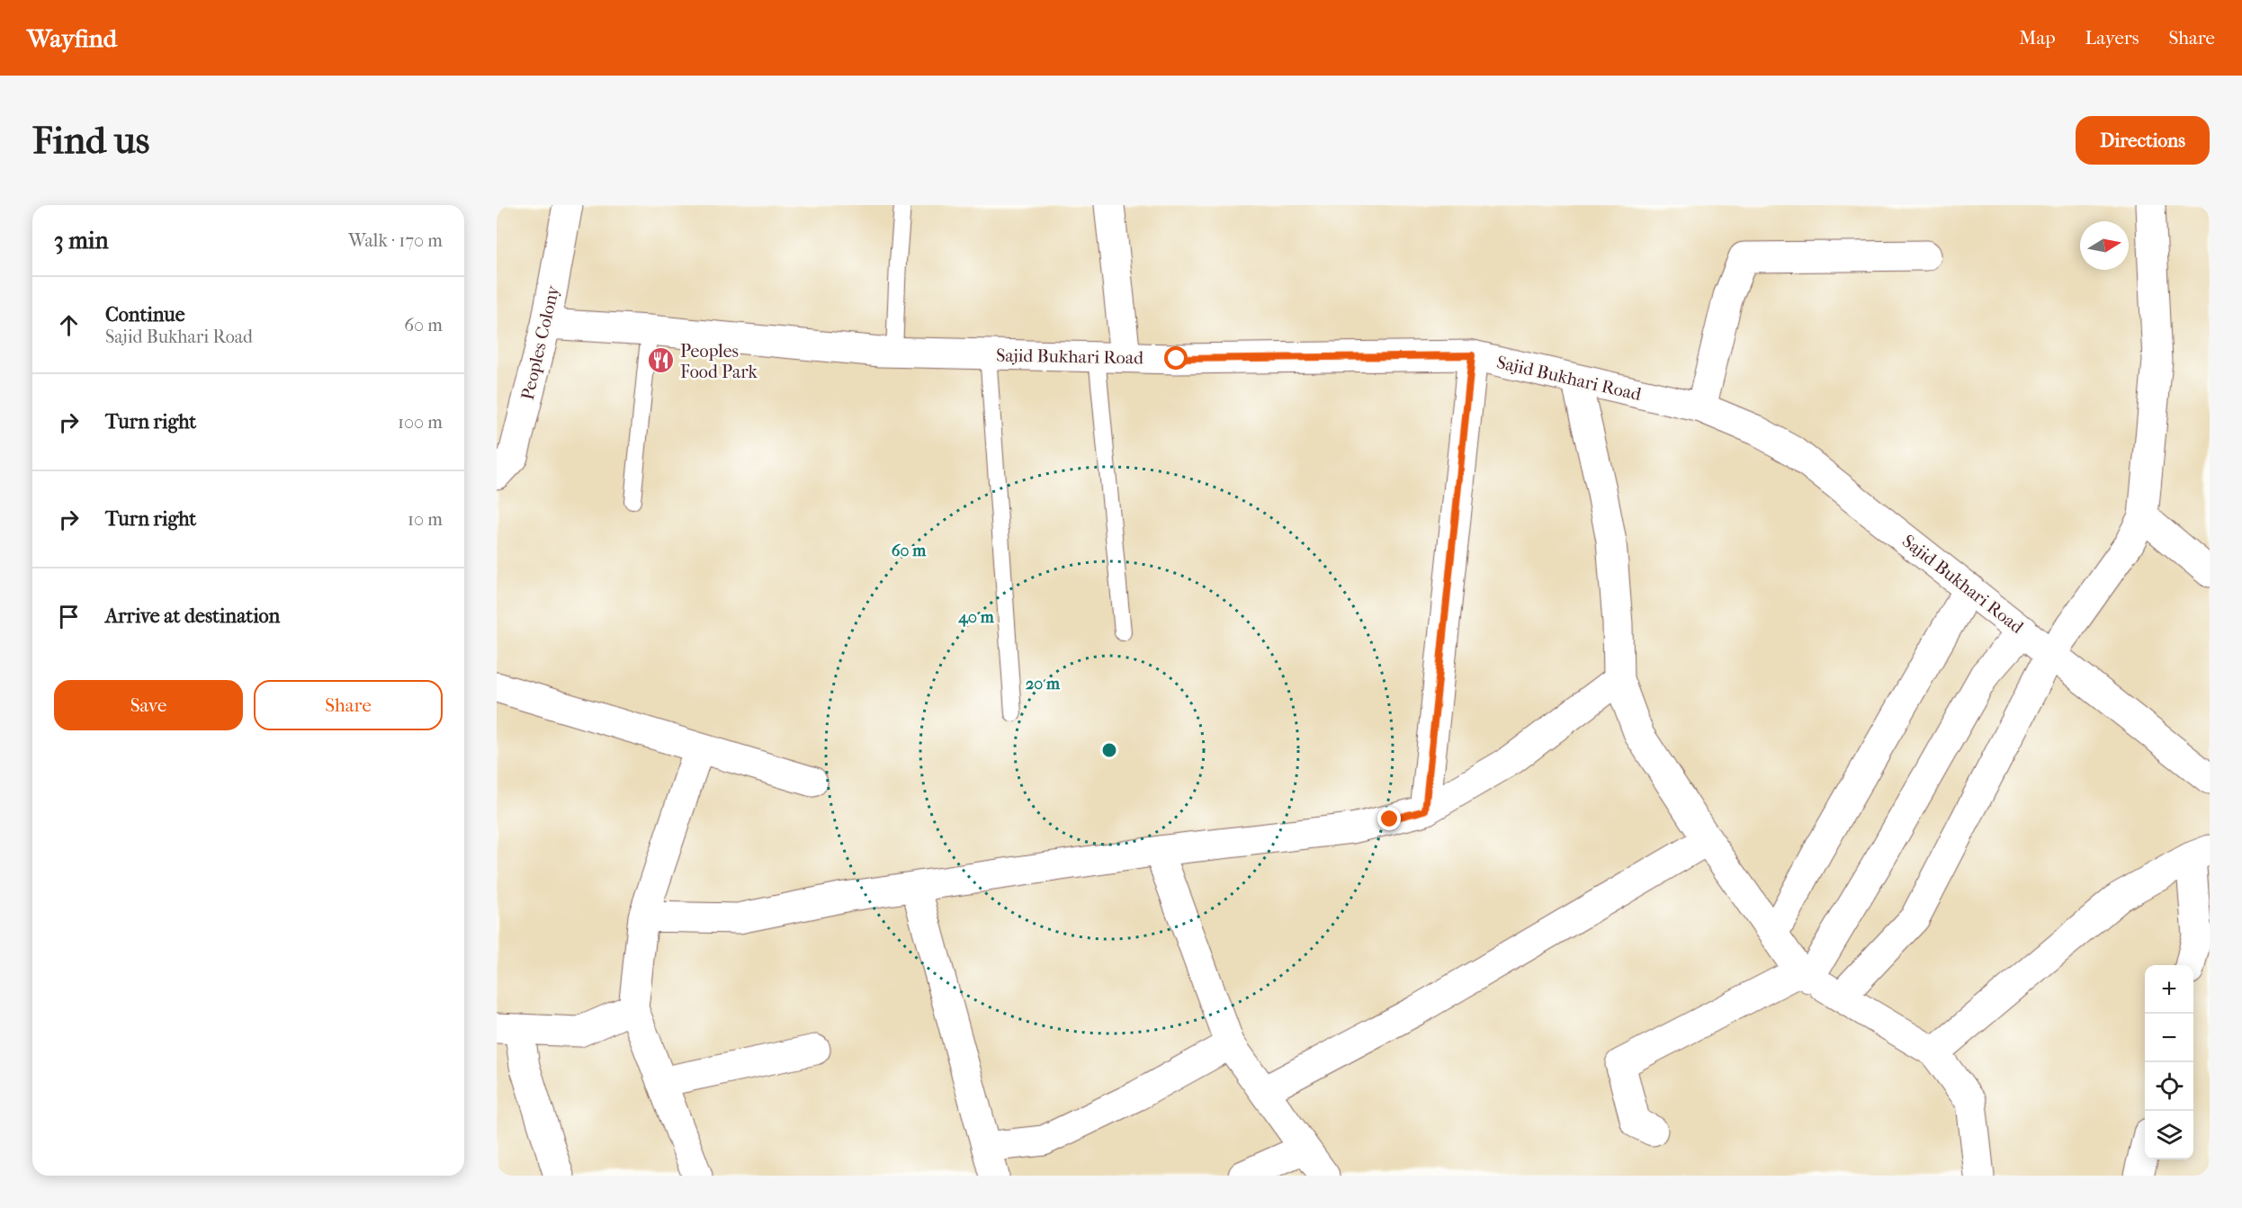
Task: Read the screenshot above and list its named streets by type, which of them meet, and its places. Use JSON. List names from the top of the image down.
{
  "streets": {
    "street": ["Peoples Colony", "Sajid Bukhari Road"]
  },
  "crossings": [
    ["Peoples Colony", "Sajid Bukhari Road"]
  ],
  "places": {
    "restaurant": ["Peoples Food Park"]
  },
  "north": "right",
  "page": {
    "header": "Wayfind",
    "nav": ["Map", "Layers", "Share"],
    "buttons": [
      "Directions",
      ["Save", "Share"]
    ],
    "title": "Find us",
    "heading": ["3 min", "Walk · 170 m"],
    "list": [
      ["Continue", "Sajid Bukhari Road", "60 m"],
      ["Turn right", "100 m"],
      ["Turn right", "10 m"],
      "Arrive at destination"
    ],
    "map_buttons": ["+", "−"]
  },
  "rings": ["60 m", "40 m", "20 m"]
}
